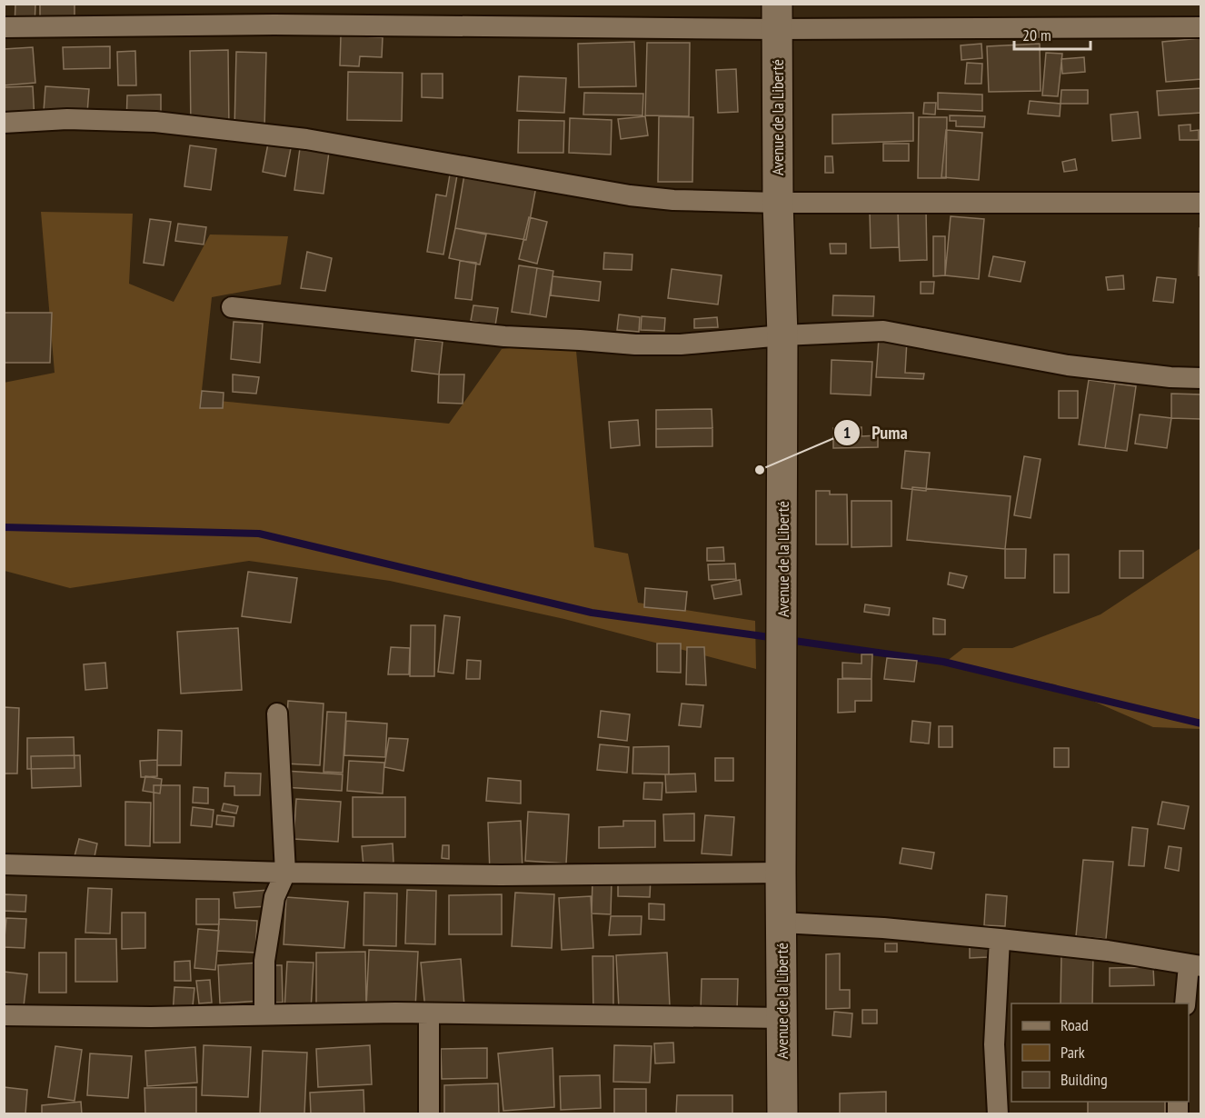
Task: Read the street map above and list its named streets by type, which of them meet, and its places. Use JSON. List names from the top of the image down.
{
  "streets": {
    "street": ["Avenue de la Liberté"]
  },
  "places": ["Puma"],
  "legend": ["Road", "Park", "Building"],
  "scale_bar": "20 m"
}
